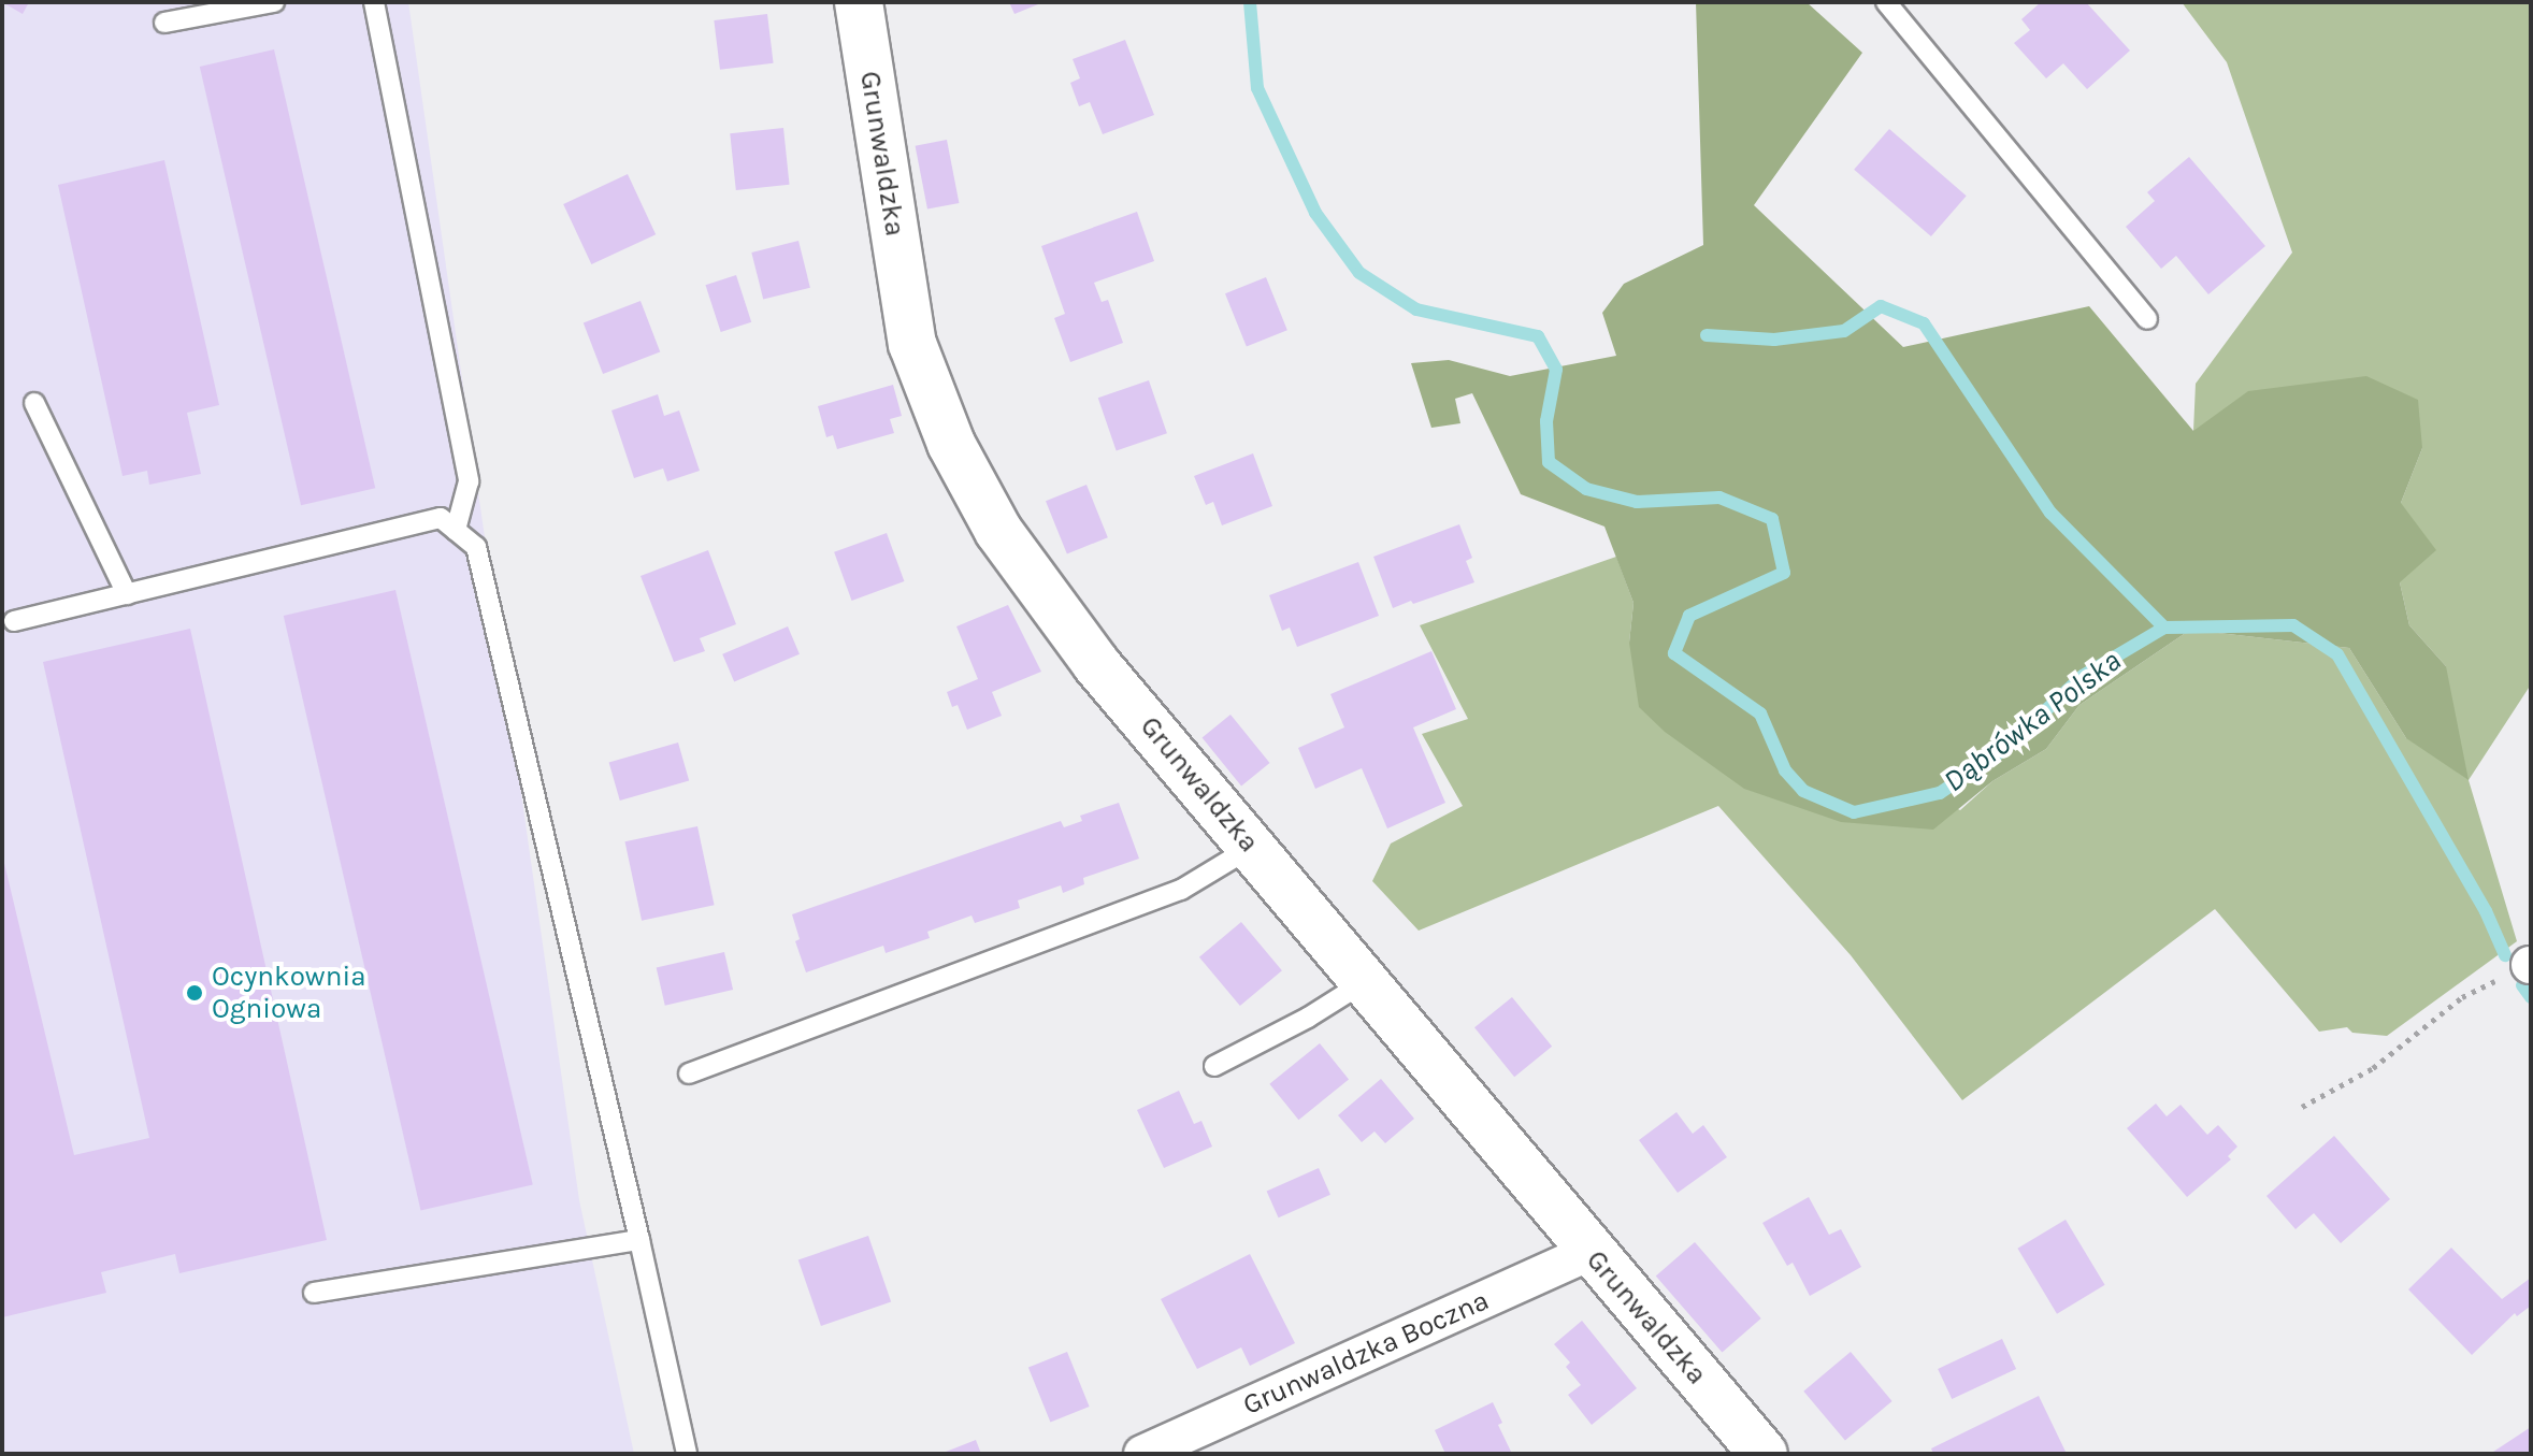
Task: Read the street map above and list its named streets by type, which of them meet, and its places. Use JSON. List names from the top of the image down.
{
  "streets": {
    "street": ["Grunwaldzka", "Grunwaldzka Boczna"]
  },
  "crossings": [
    ["Grunwaldzka", "Grunwaldzka Boczna"]
  ],
  "water": ["Dąbrówka Polska"],
  "places": ["Ocynkownia Ogniowa"]
}
